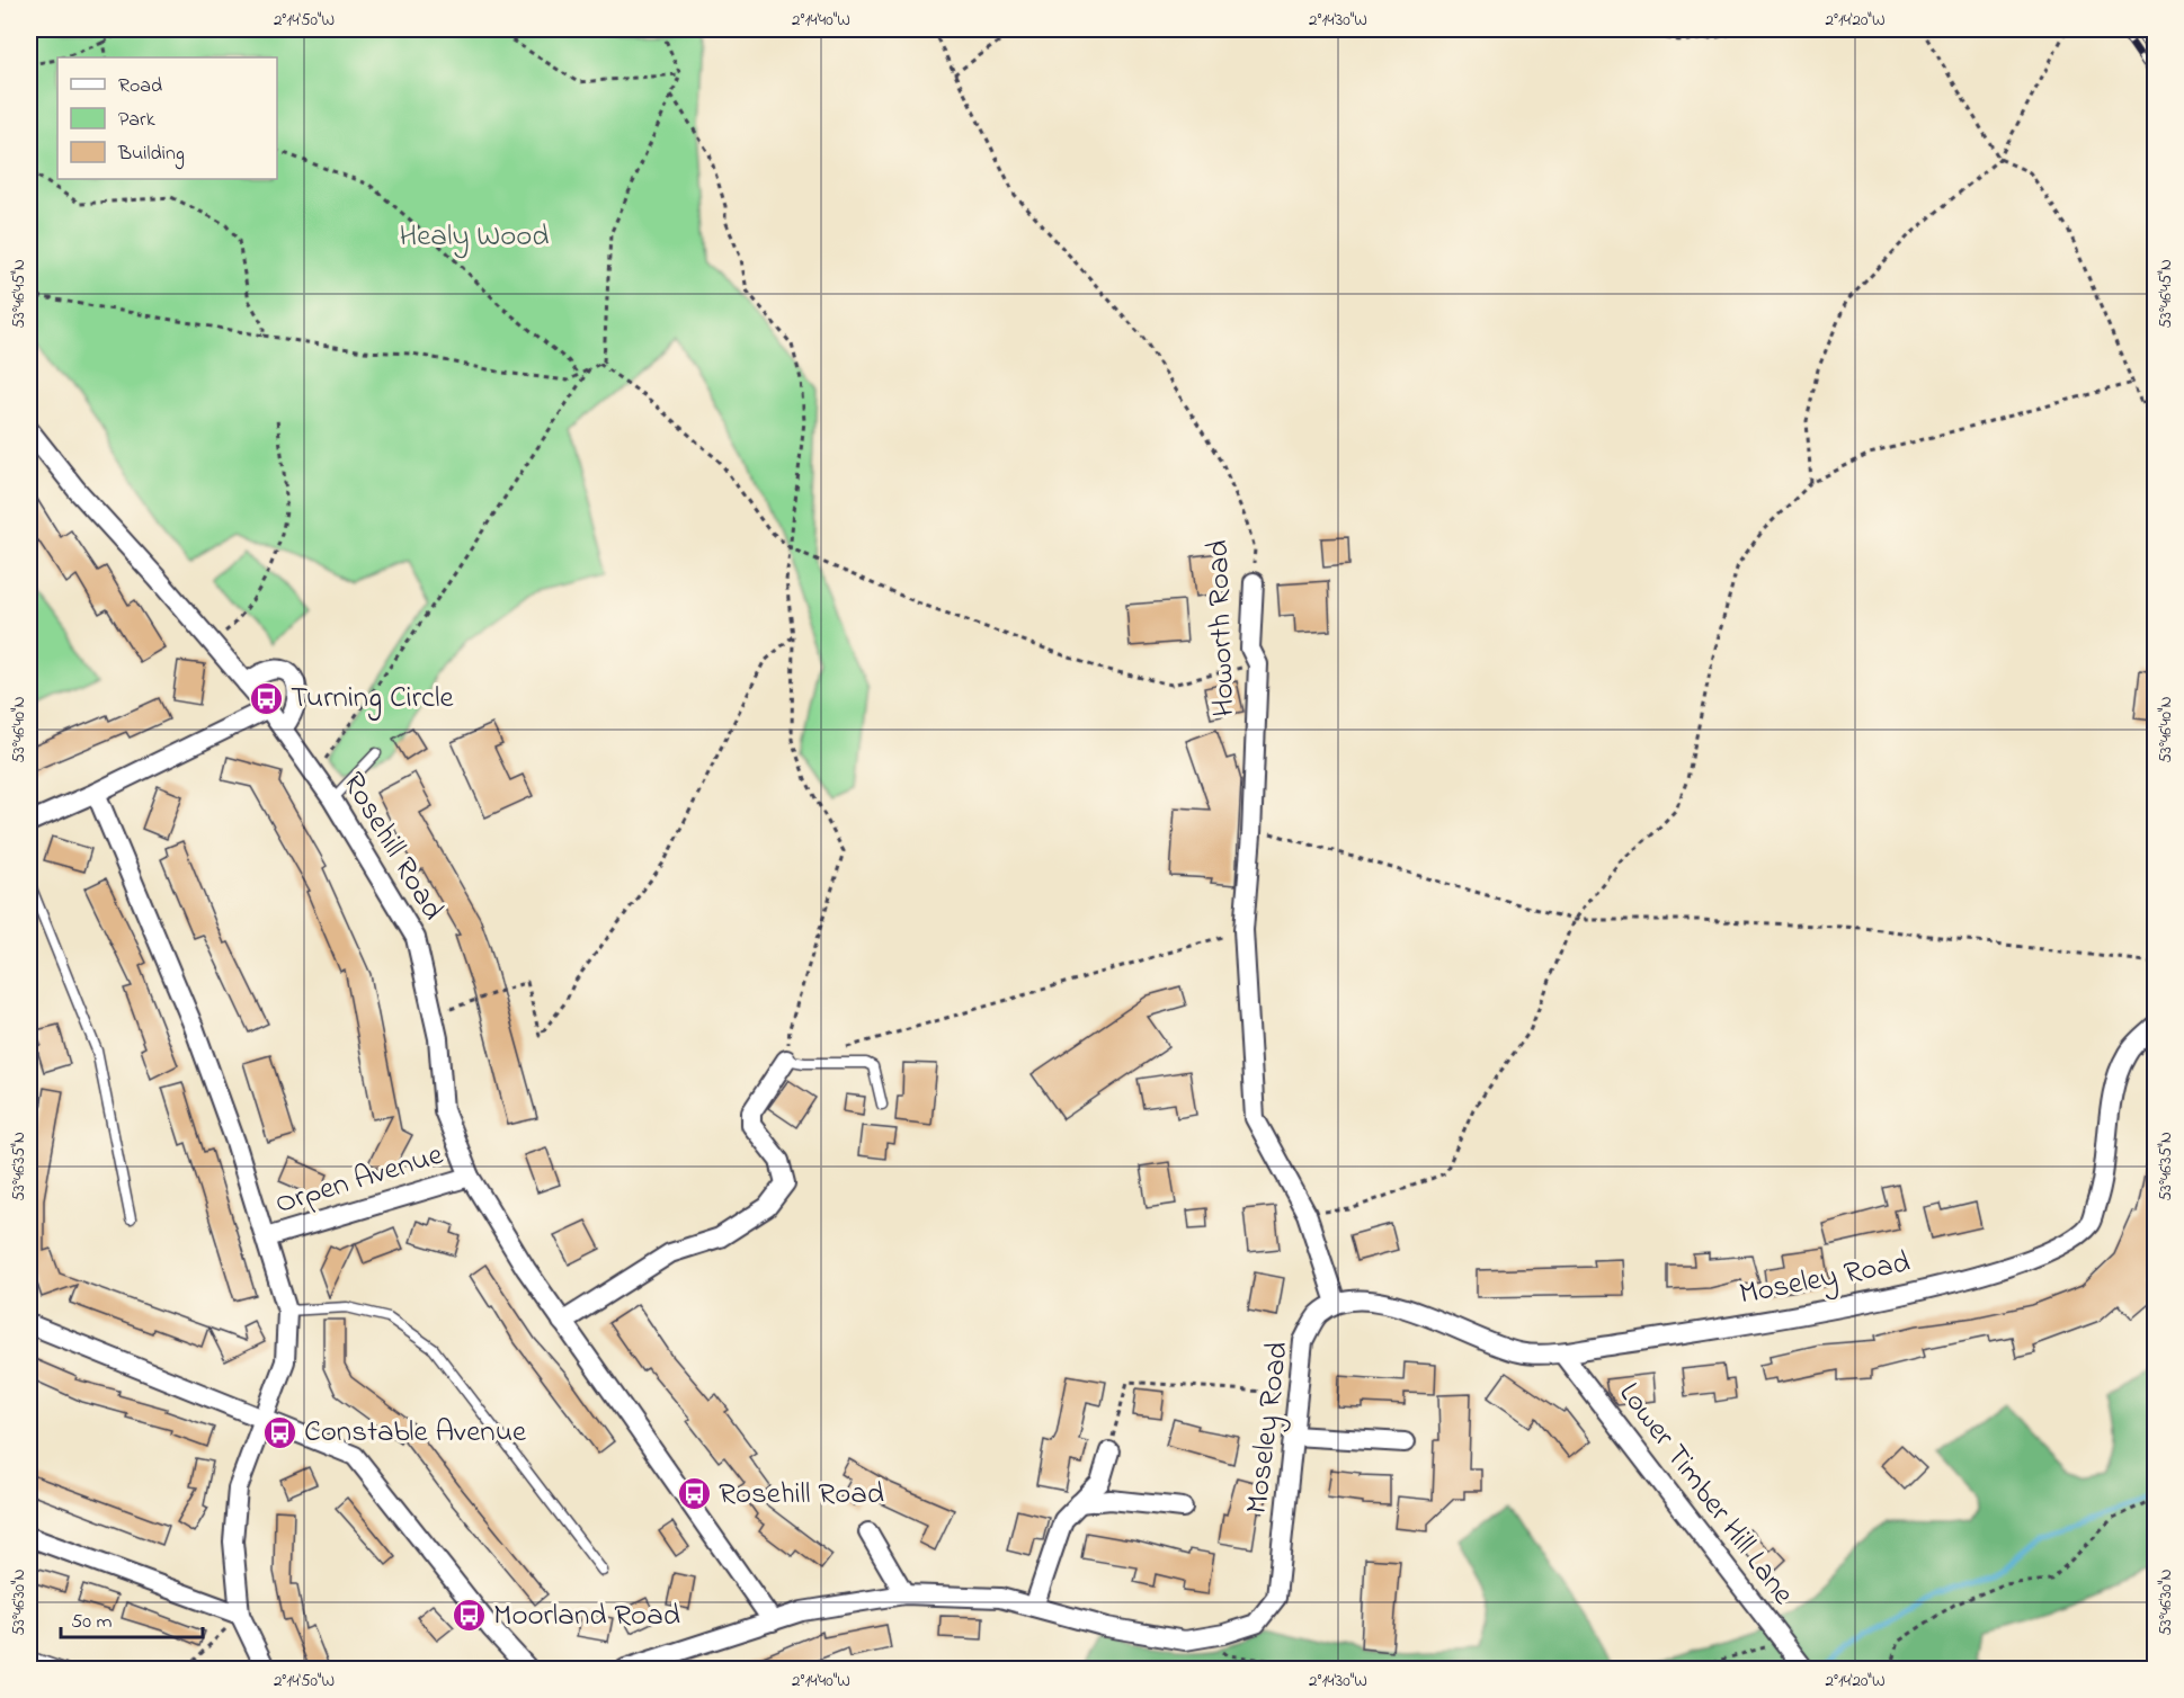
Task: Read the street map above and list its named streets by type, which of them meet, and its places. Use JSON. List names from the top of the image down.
{
  "streets": {
    "street": [
      "Howorth Road",
      "Rosehill Road",
      "Orpen Avenue",
      "Moseley Road",
      "Lower Timber Hill Lane"
    ]
  },
  "crossings": [
    ["Howorth Road", "Moseley Road"],
    ["Rosehill Road", "Orpen Avenue"],
    ["Rosehill Road", "Moseley Road"],
    ["Moseley Road", "Lower Timber Hill Lane"]
  ],
  "parks": ["Healy Wood"],
  "places": {
    "bus stop": [
      "Turning Circle",
      "Constable Avenue",
      "Rosehill Road",
      "Moorland Road"
    ]
  },
  "legend": ["Road", "Park", "Building"],
  "scale_bar": "50 m",
  "coordinates": [
    "2°14'50\"W",
    "2°14'40\"W",
    "2°14'30\"W",
    "2°14'20\"W",
    "53°46'45\"N",
    "53°46'40\"N",
    "53°46'35\"N",
    "53°46'30\"N"
  ]
}
